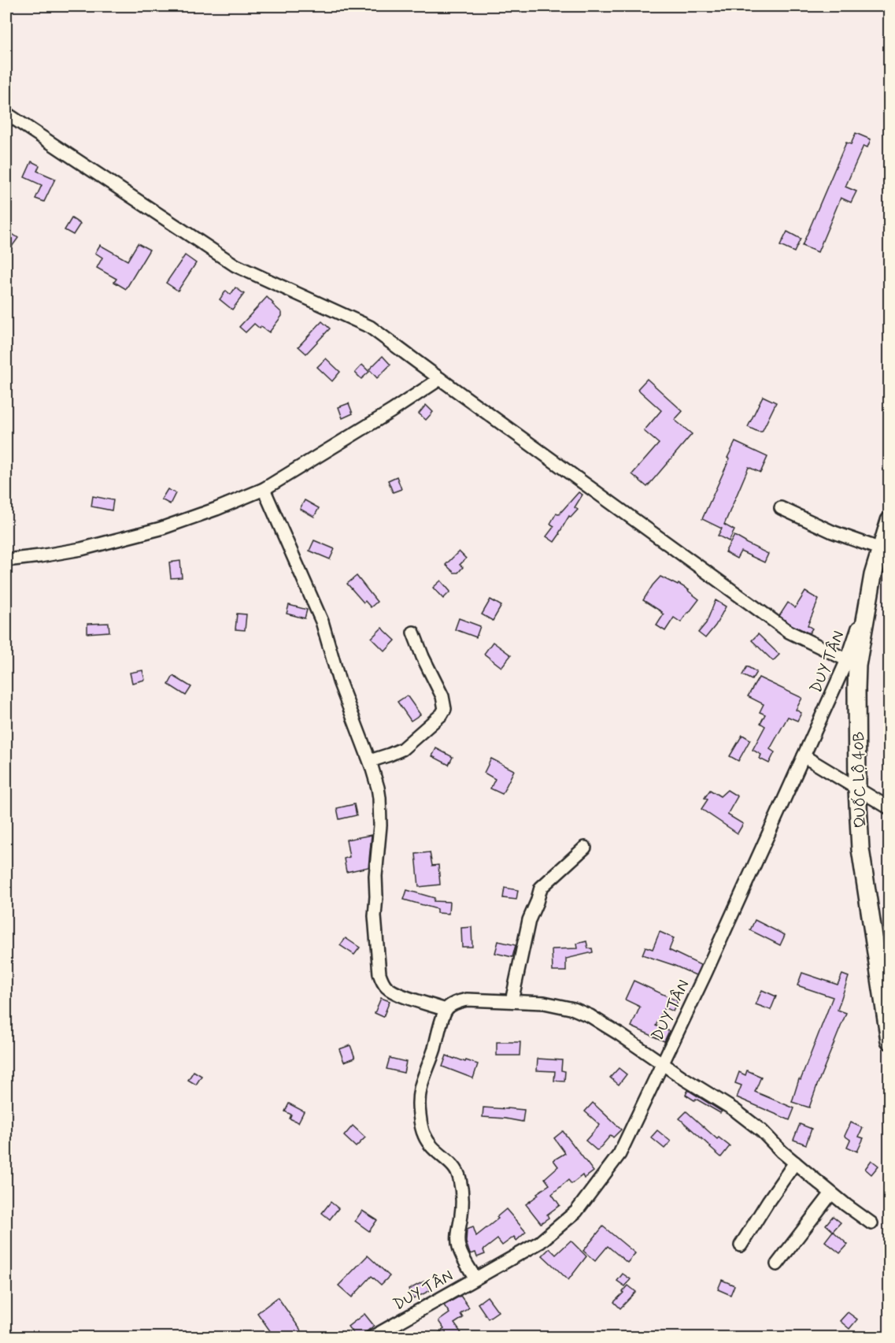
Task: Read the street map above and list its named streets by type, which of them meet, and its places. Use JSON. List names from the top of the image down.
{
  "streets": {
    "highway": ["QUỐC LỘ 40B"],
    "street": ["DUY TÂN"]
  },
  "crossings": [
    ["DUY TÂN", "QUỐC LỘ 40B"]
  ]
}
